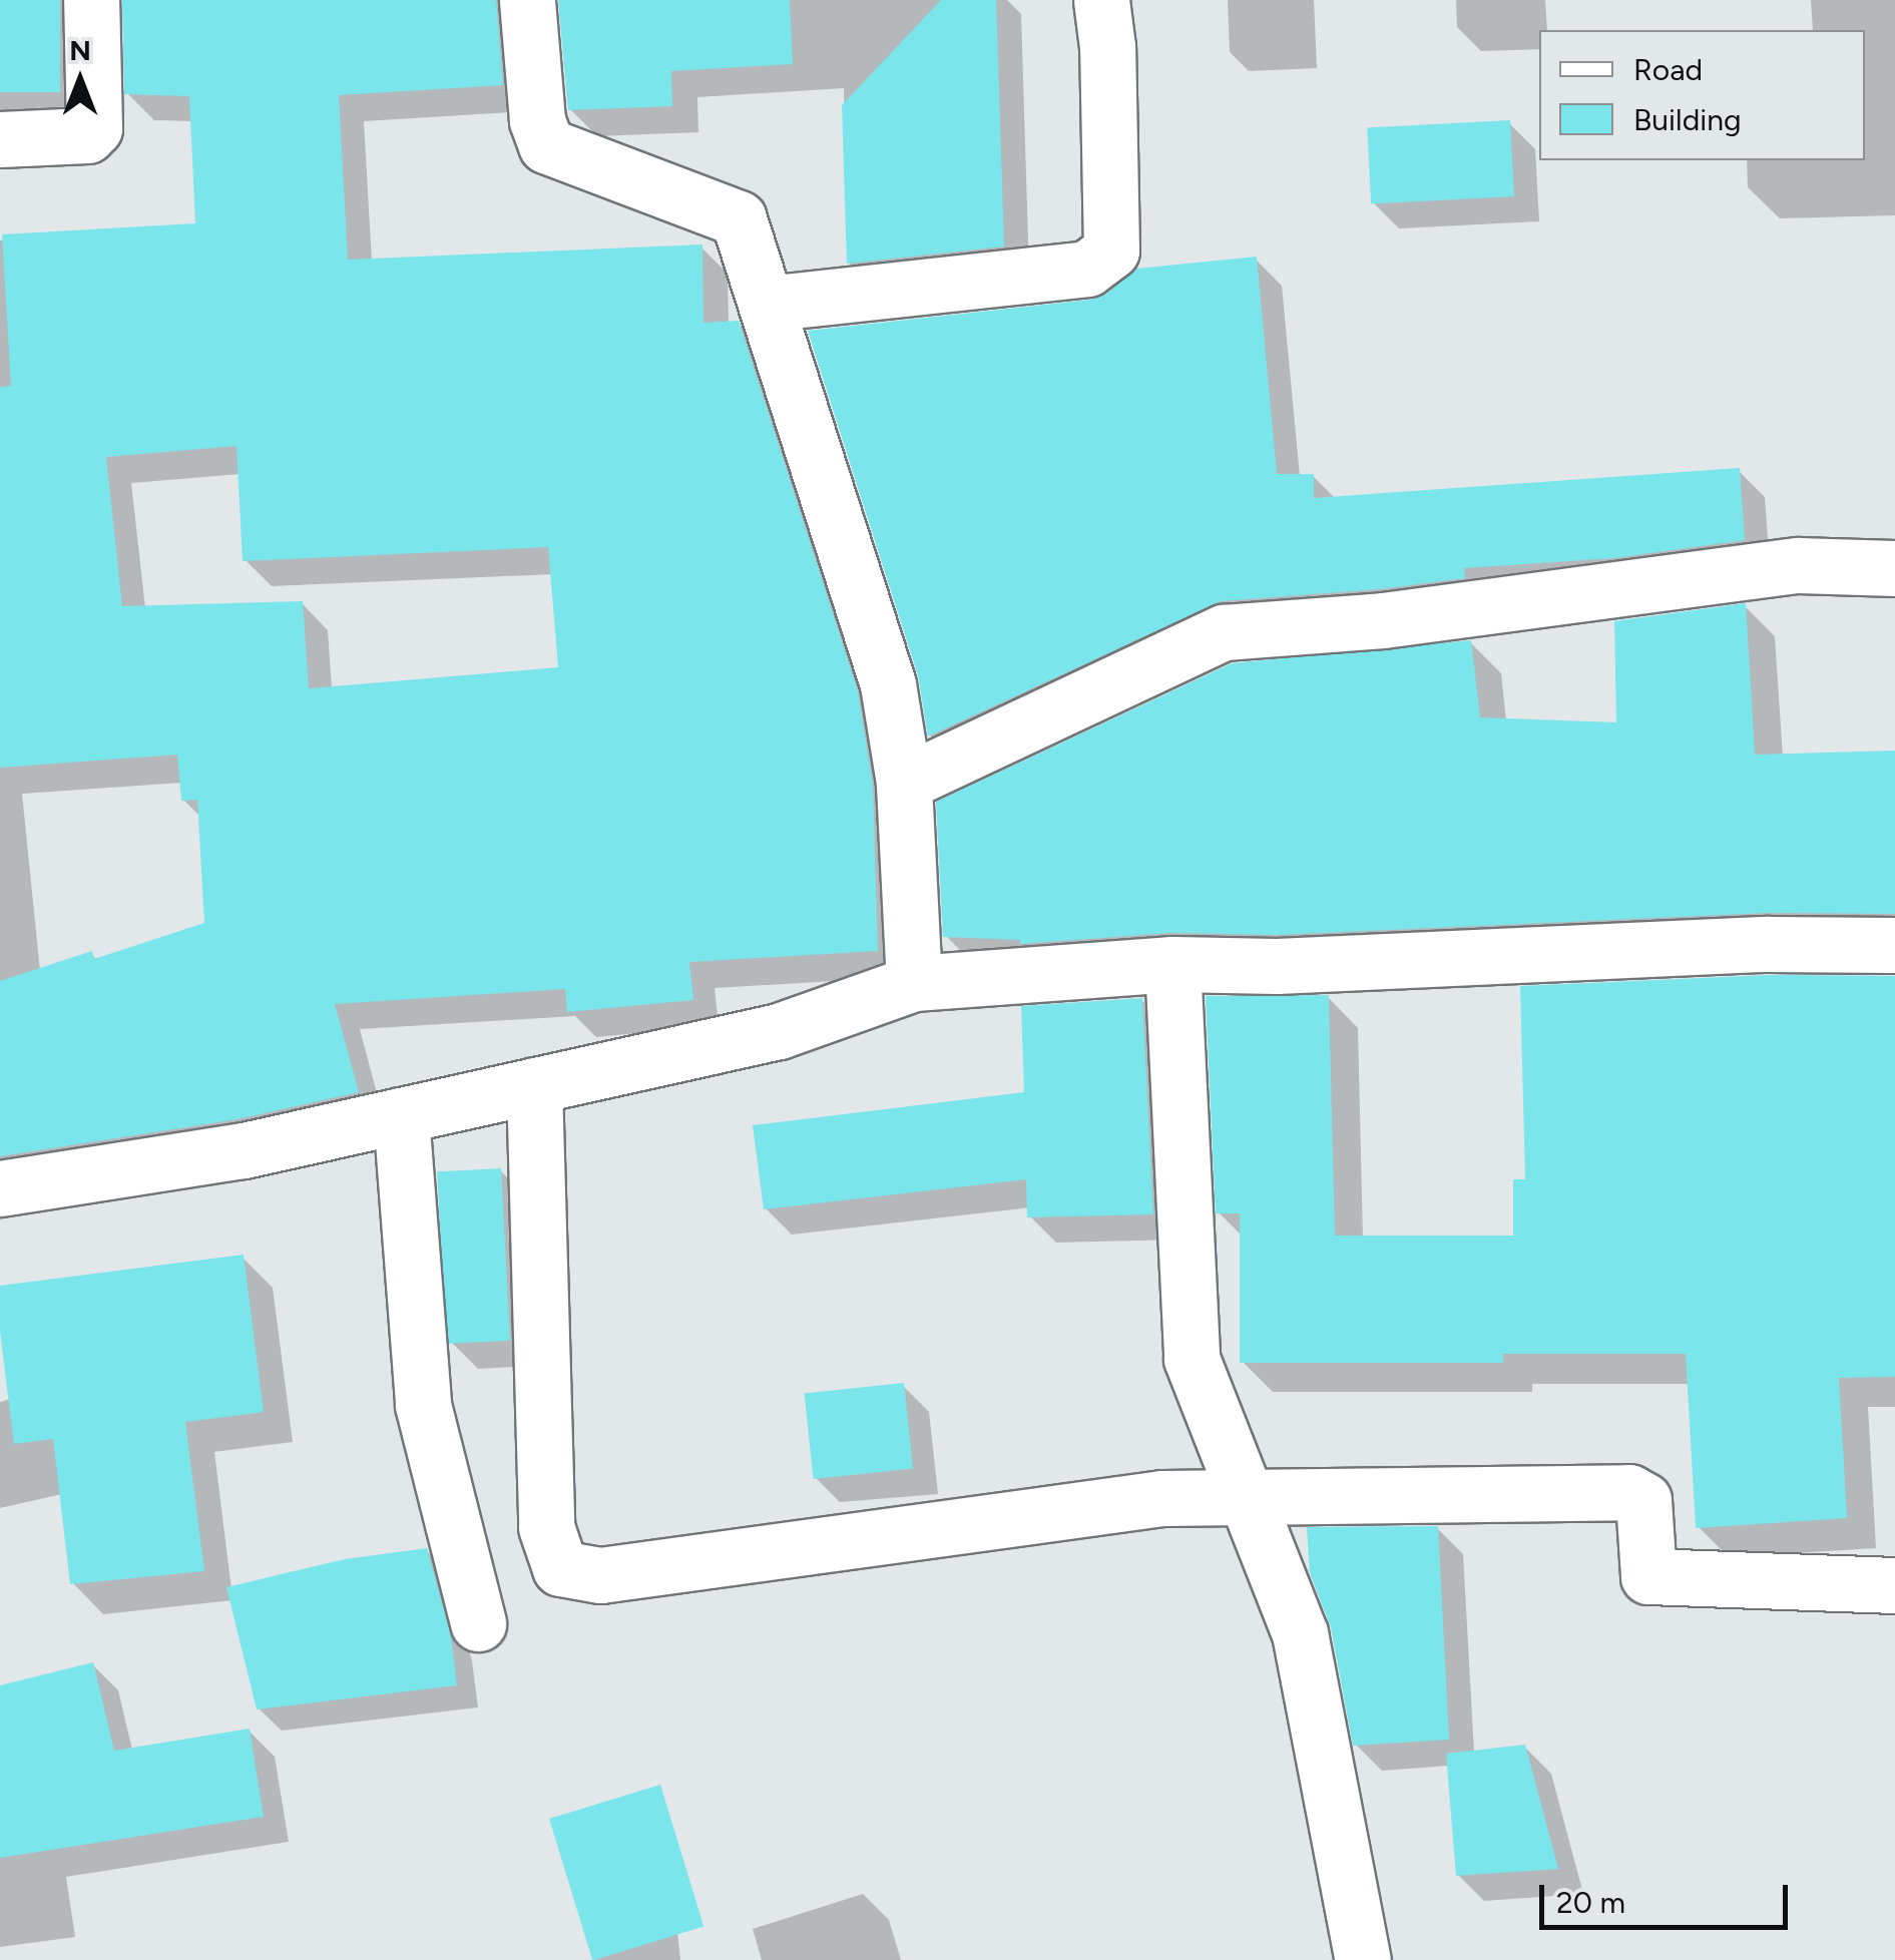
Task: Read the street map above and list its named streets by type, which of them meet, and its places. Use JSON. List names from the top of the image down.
{
  "legend": ["Road", "Building"],
  "scale_bar": "20 m",
  "north": "top"
}
